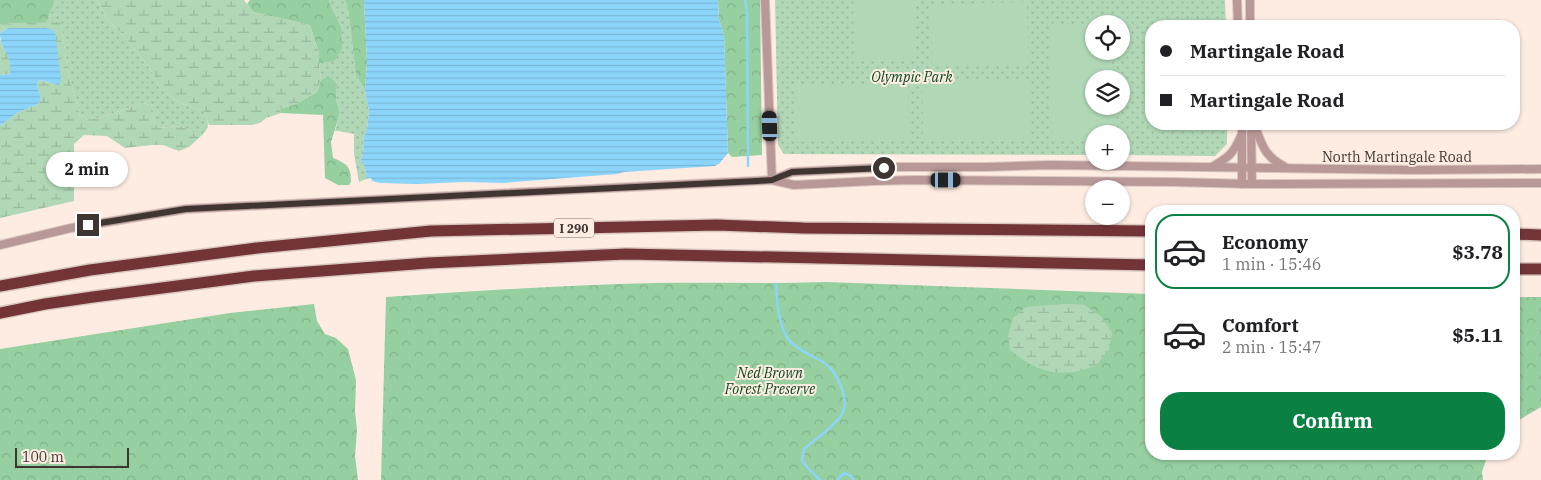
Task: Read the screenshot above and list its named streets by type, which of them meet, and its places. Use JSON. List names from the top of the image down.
{
  "streets": {
    "highway": ["I 290"],
    "street": ["North Martingale Road"]
  },
  "parks": ["Olympic Park", "Ned Brown Forest Preserve"],
  "scale_bar": "100 m",
  "page": {
    "map_buttons": ["+", "−"],
    "banner": ["Martingale Road", "Martingale Road"],
    "bubble": "2 min",
    "list": [
      {
        "name": "Economy",
        "note": "1 min · 15:46",
        "value": "$3.78"
      },
      {
        "name": "Comfort",
        "note": "2 min · 15:47",
        "value": "$5.11"
      }
    ],
    "buttons": "Confirm",
    "scale": "100 m"
  }
}
